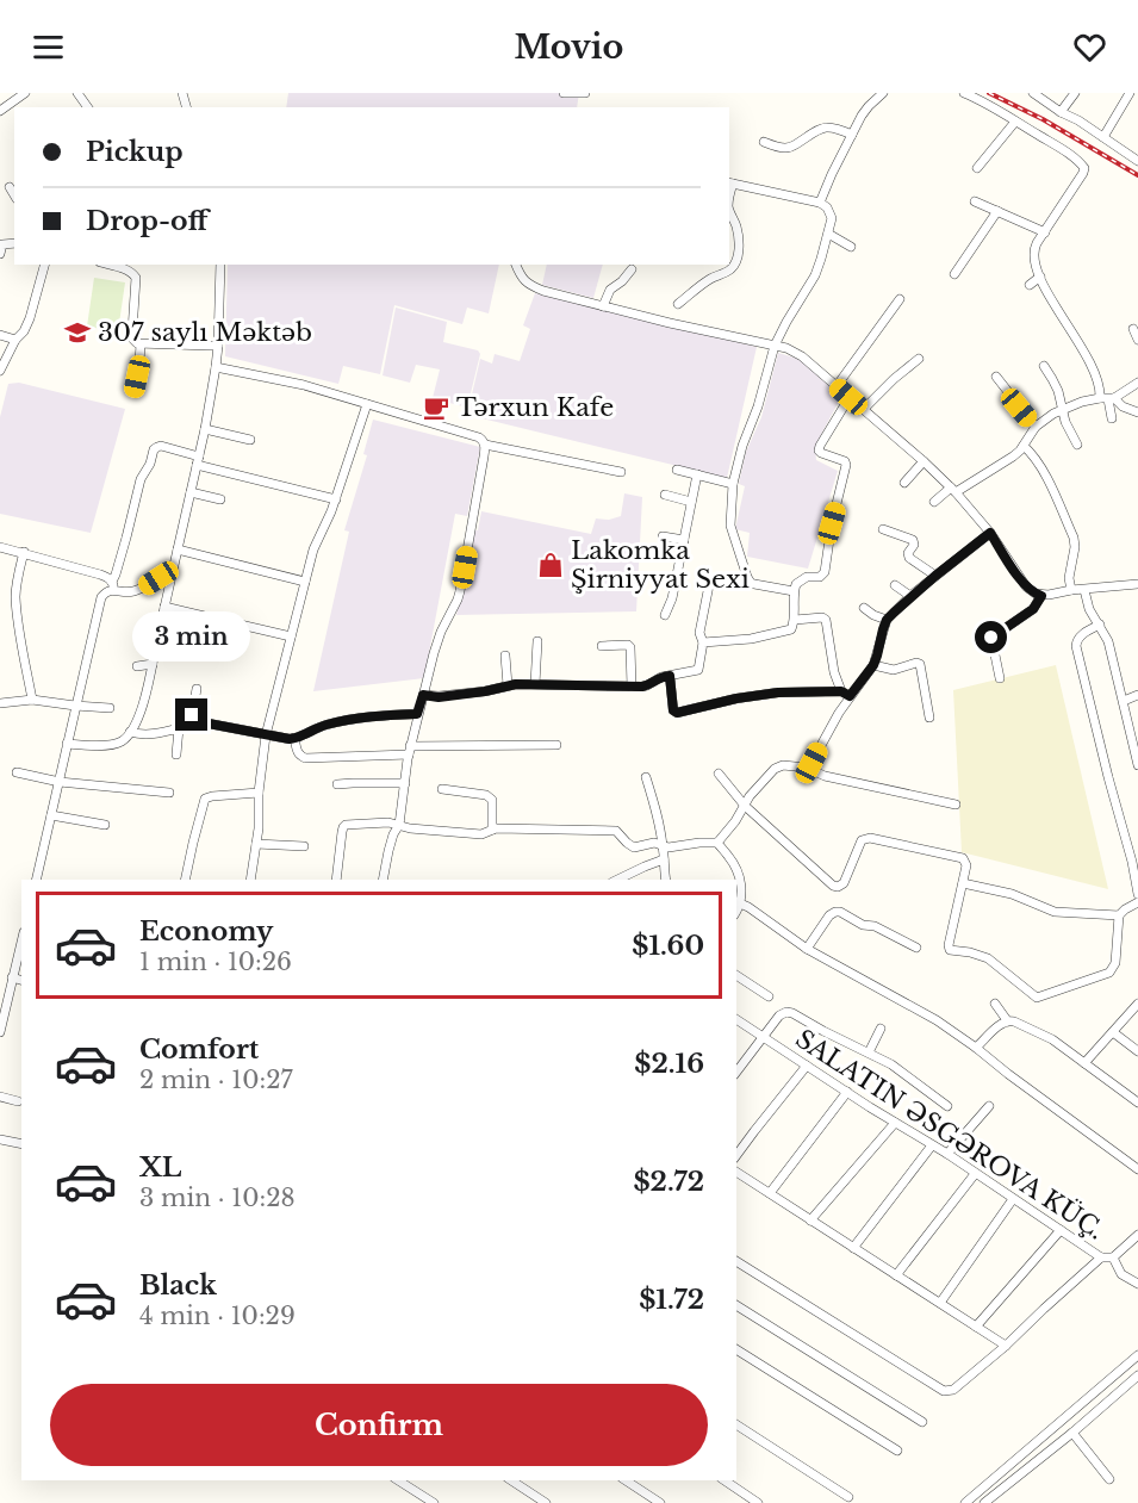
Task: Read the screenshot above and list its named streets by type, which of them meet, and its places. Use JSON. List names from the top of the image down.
{
  "places": {
    "school or university": ["307 saylı Məktəb"],
    "cafe": ["Tərxun Kafe"],
    "shop": ["Lakomka Şirniyyat Sexi"]
  },
  "page": {
    "header": "Movio",
    "banner": ["Pickup", "Drop-off"],
    "bubble": "3 min",
    "list": [
      {
        "name": "Economy",
        "note": "1 min · 10:26",
        "value": "$1.60"
      },
      {
        "name": "Comfort",
        "note": "2 min · 10:27",
        "value": "$2.16"
      },
      {
        "name": "XL",
        "note": "3 min · 10:28",
        "value": "$2.72"
      },
      {
        "name": "Black",
        "note": "4 min · 10:29",
        "value": "$1.72"
      }
    ],
    "buttons": "Confirm"
  }
}
